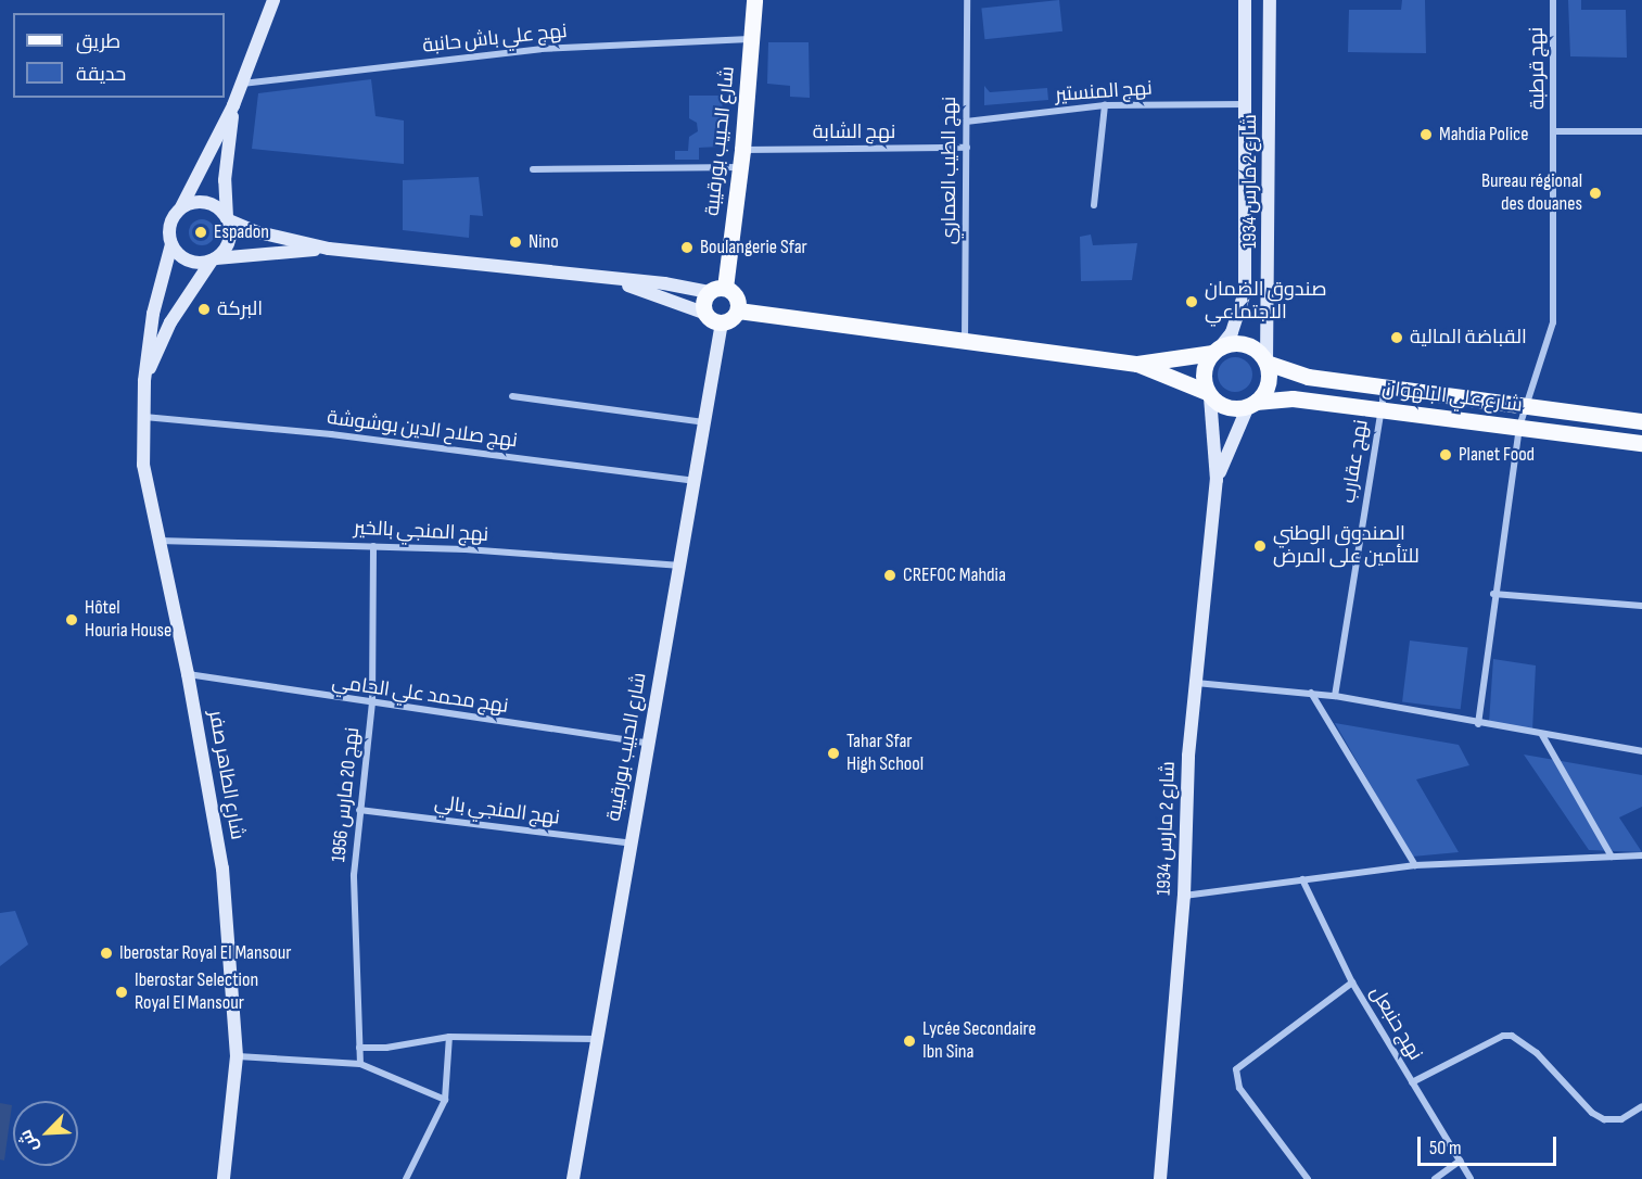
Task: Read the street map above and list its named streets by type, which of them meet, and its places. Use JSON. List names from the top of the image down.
{
  "streets": {
    "main road": [
      "شارع الحبيب بورقيبة",
      "شارع 2 مارس 1934",
      "شارع علي البلهوان",
      "شارع الطاهر صفر"
    ],
    "street": [
      "نهج علي باش حانبة",
      "نهج قرطبة",
      "نهج المنستير",
      "نهج الشابة",
      "نهج الطيب العماري",
      "نهج صلاح الدين بوشوشة",
      "نهج عقارب",
      "نهج المنجي بالخير",
      "نهج محمد علي الحامي",
      "نهج 20 مارس 1956",
      "نهج المنجي بالي",
      "نهج حنبعل"
    ]
  },
  "crossings": [
    ["نهج علي باش حانبة", "شارع الحبيب بورقيبة"],
    ["نهج قرطبة", "شارع علي البلهوان"],
    ["نهج المنستير", "نهج الطيب العماري"],
    ["نهج المنستير", "شارع 2 مارس 1934"],
    ["نهج الشابة", "شارع الحبيب بورقيبة"],
    ["نهج الشابة", "نهج الطيب العماري"],
    ["شارع الحبيب بورقيبة", "نهج صلاح الدين بوشوشة"],
    ["شارع الحبيب بورقيبة", "نهج المنجي بالخير"],
    ["شارع الحبيب بورقيبة", "نهج محمد علي الحامي"],
    ["شارع الحبيب بورقيبة", "نهج المنجي بالي"],
    ["شارع 2 مارس 1934", "شارع علي البلهوان"],
    ["شارع علي البلهوان", "نهج عقارب"],
    ["نهج صلاح الدين بوشوشة", "شارع الطاهر صفر"],
    ["نهج المنجي بالخير", "شارع الطاهر صفر"],
    ["نهج المنجي بالخير", "نهج 20 مارس 1956"],
    ["نهج محمد علي الحامي", "شارع الطاهر صفر"],
    ["نهج محمد علي الحامي", "نهج 20 مارس 1956"],
    ["نهج 20 مارس 1956", "نهج المنجي بالي"]
  ],
  "places": [
    "Mahdia Police",
    "Bureau régional des douanes",
    "Espadon",
    "Nino",
    "Boulangerie Sfar",
    "صندوق الضمان الاجتماعي",
    "البركة",
    "القباضة المالية",
    "Planet Food",
    "الصندوق الوطني للتأمين على المرض",
    "CREFOC Mahdia",
    "Hôtel Houria House",
    "Tahar Sfar High School",
    "Iberostar Royal El Mansour",
    "Iberostar Selection Royal El Mansour",
    "Lycée Secondaire Ibn Sina"
  ],
  "legend": ["طريق", "حديقة"],
  "scale_bar": "50 m",
  "north": "bottom left"
}
